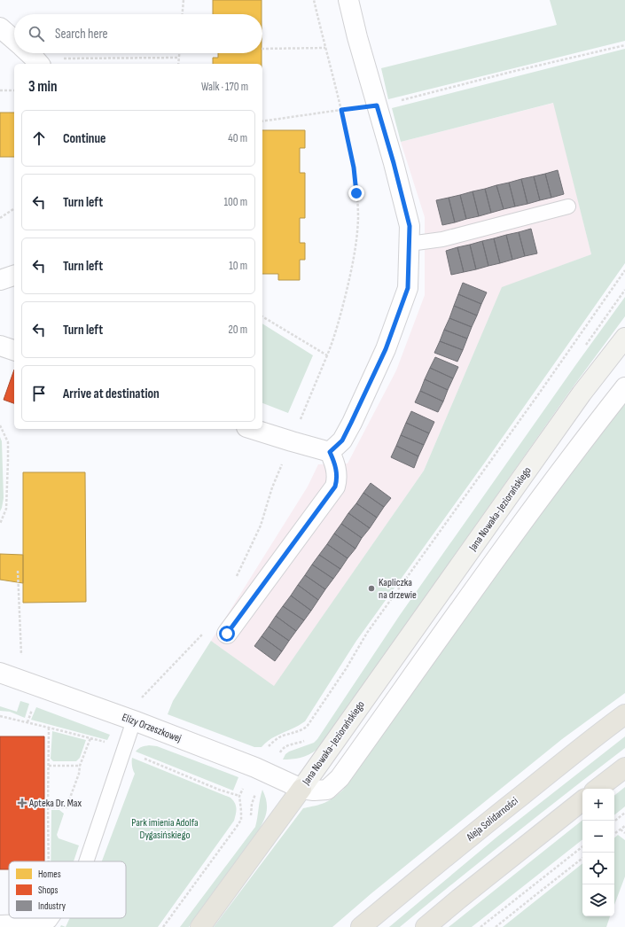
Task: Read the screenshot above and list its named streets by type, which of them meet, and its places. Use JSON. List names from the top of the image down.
{
  "streets": {
    "main road": ["Aleja Solidarności"],
    "street": ["Jana Nowaka-Jeziorańskiego", "Elizy Orzeszkowej"]
  },
  "crossings": [
    ["Jana Nowaka-Jeziorańskiego", "Elizy Orzeszkowej"]
  ],
  "parks": ["Park imienia Adolfa Dygasińskiego"],
  "places": {
    "other": ["Kapliczka na drzewie"],
    "health": ["Apteka Dr. Max"]
  },
  "legend": ["Homes", "Shops", "Industry"],
  "page": {
    "search": "Search here",
    "heading": ["3 min", "Walk · 170 m"],
    "list": [
      ["Continue", "40 m"],
      ["Turn left", "100 m"],
      ["Turn left", "10 m"],
      ["Turn left", "20 m"],
      "Arrive at destination"
    ],
    "map_buttons": ["+", "−"]
  }
}
